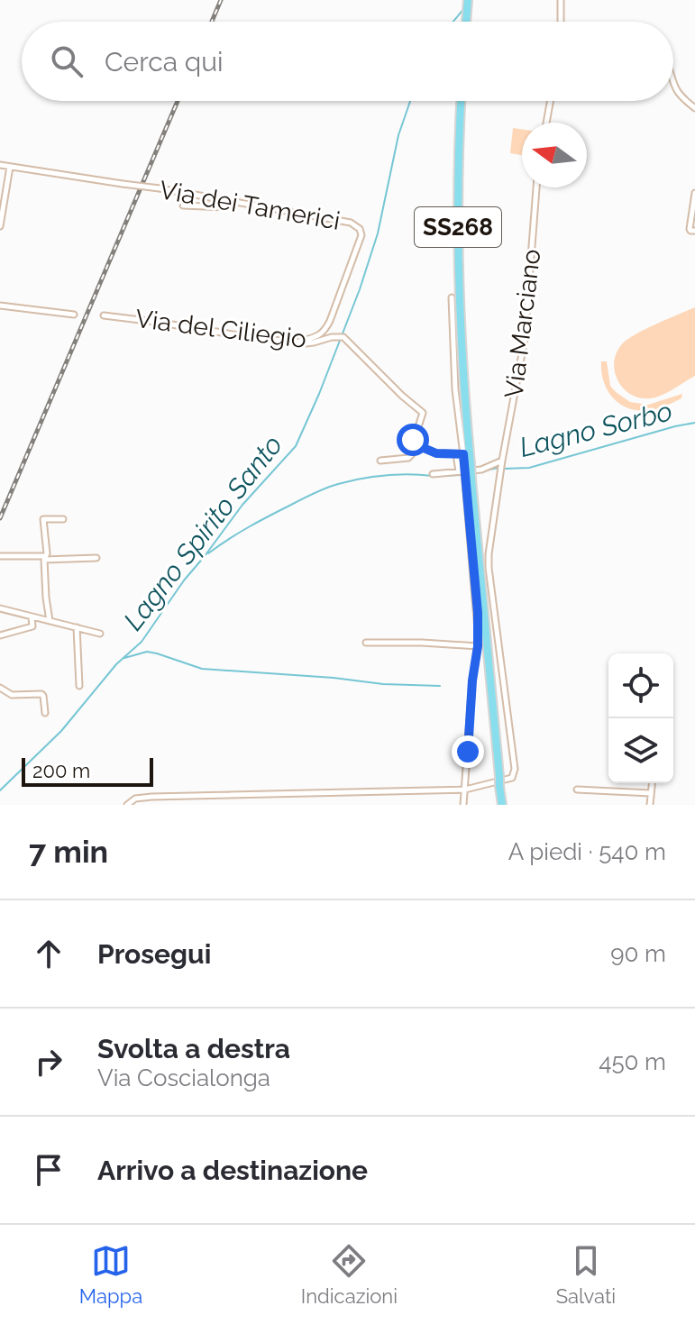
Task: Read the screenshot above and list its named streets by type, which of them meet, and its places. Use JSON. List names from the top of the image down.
{
  "streets": {
    "highway": ["SS268"],
    "street": ["Via dei Tamerici", "Via Marciano", "Via del Ciliegio"]
  },
  "crossings": [
    ["Via dei Tamerici", "Via del Ciliegio"]
  ],
  "water": ["Lagno Sorbo", "Lagno Spirito Santo"],
  "scale_bar": "200 m",
  "north": "left",
  "page": {
    "search": "Cerca qui",
    "scale": "200 m",
    "heading": ["7 min", "A piedi · 540 m"],
    "list": [
      ["Prosegui", "90 m"],
      ["Svolta a destra", "Via Coscialonga", "450 m"],
      "Arrivo a destinazione"
    ],
    "nav": ["Mappa", "Indicazioni", "Salvati"]
  }
}
